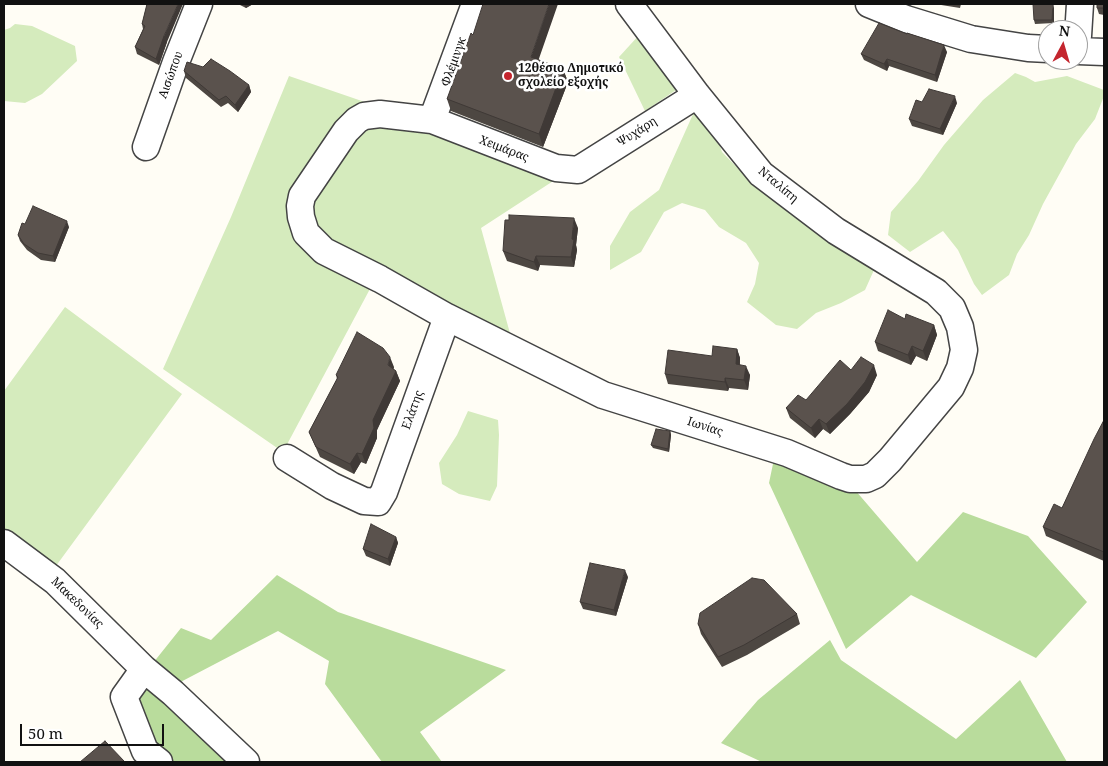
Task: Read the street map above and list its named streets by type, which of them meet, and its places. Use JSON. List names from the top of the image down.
{
  "streets": {
    "street": [
      "Φλέμινγκ",
      "Αισώπου",
      "Ψυχάρη",
      "Χειμάρας",
      "Νταλίπη",
      "Ελάτης",
      "Ιωνίας",
      "Μακεδονίας"
    ]
  },
  "crossings": [
    ["Φλέμινγκ", "Χειμάρας"],
    ["Ψυχάρη", "Χειμάρας"],
    ["Ψυχάρη", "Νταλίπη"],
    ["Χειμάρας", "Ιωνίας"],
    ["Νταλίπη", "Ιωνίας"],
    ["Ελάτης", "Ιωνίας"]
  ],
  "places": ["12θέσιο Δημοτικό σχολείο εξοχής"],
  "scale_bar": "50 m",
  "north": "top"
}
